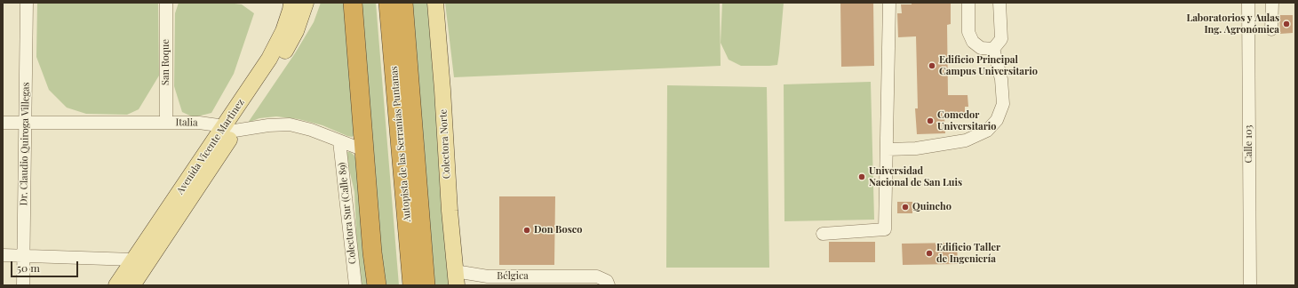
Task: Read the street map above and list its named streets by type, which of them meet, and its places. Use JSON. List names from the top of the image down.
{
  "streets": {
    "highway": ["Autopista de las Serranías Puntanas"],
    "main road": ["Colectora Norte", "Avenida Vicente Martinez"],
    "street": [
      "San Roque",
      "Italia",
      "Dr. Claudio Quiroga Villegas",
      "Calle 103",
      "Colectora Sur (Calle 89)",
      "Bélgica"
    ]
  },
  "crossings": [
    ["San Roque", "Italia"],
    ["Italia", "Dr. Claudio Quiroga Villegas"],
    ["Italia", "Avenida Vicente Martinez"],
    ["Italia", "Colectora Sur (Calle 89)"],
    ["Colectora Norte", "Bélgica"]
  ],
  "places": [
    "Laboratorios y Aulas Ing. Agronómica",
    "Edificio Principal Campus Universitario",
    "Comedor Universitario",
    "Universidad Nacional de San Luis",
    "Quincho",
    "Don Bosco",
    "Edificio Taller de Ingeniería"
  ],
  "scale_bar": "50 m"
}
